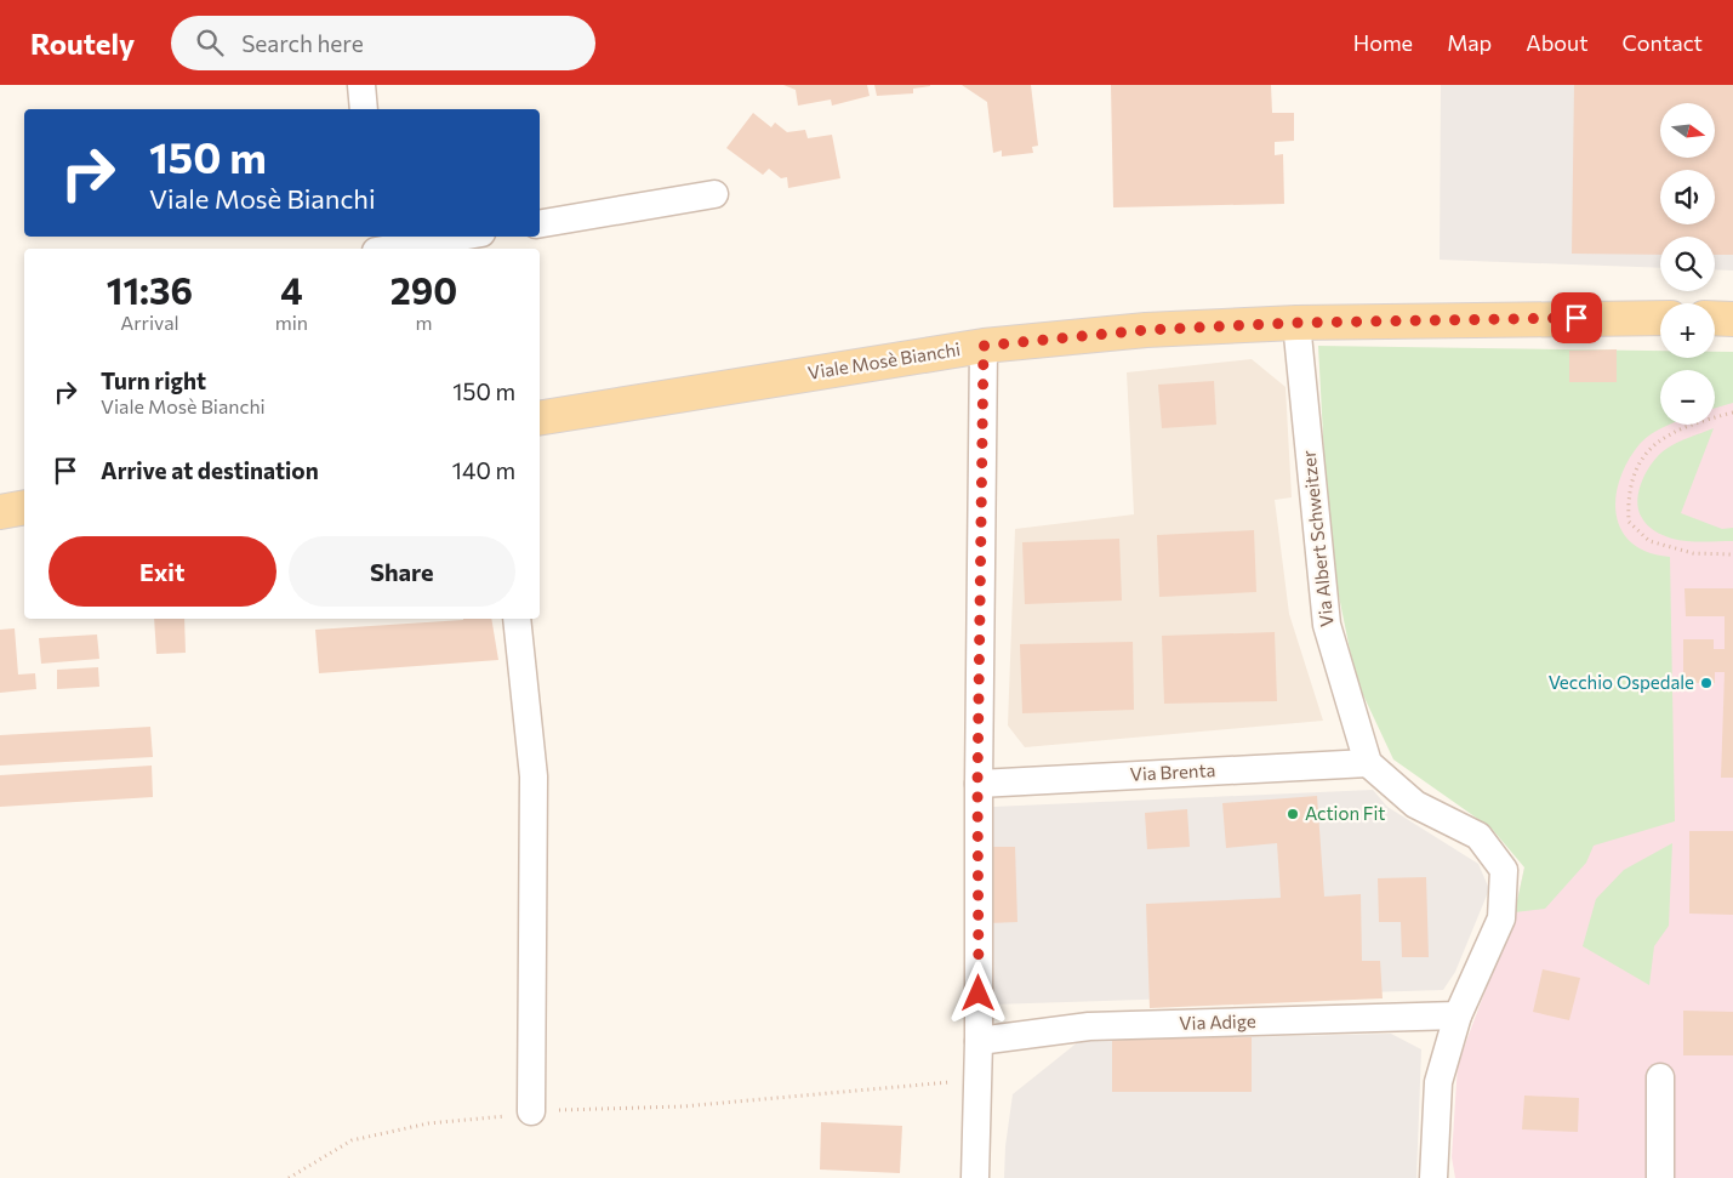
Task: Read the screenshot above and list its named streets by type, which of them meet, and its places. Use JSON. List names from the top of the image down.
{
  "streets": {
    "main road": ["Viale Mosè Bianchi"],
    "street": ["Via Albert Schweitzer", "Via Brenta", "Via Adige"]
  },
  "crossings": [
    ["Viale Mosè Bianchi", "Via Albert Schweitzer"],
    ["Via Albert Schweitzer", "Via Brenta"]
  ],
  "places": ["Vecchio Ospedale", "Action Fit"],
  "north": "right",
  "page": {
    "header": "Routely",
    "search": "Search here",
    "nav": [
      "Home",
      "Map",
      "About",
      "Contact"
    ],
    "map_buttons": ["+", "−"],
    "turn": ["150 m", "Viale Mosè Bianchi"],
    "eta": [
      "11:36",
      "Arrival",
      "4",
      "min",
      "290",
      "m"
    ],
    "list": [
      {
        "name": "Turn right",
        "note": "Viale Mosè Bianchi",
        "value": "150 m"
      },
      {
        "name": "Arrive at destination",
        "value": "140 m"
      }
    ],
    "buttons": ["Exit", "Share"]
  }
}
